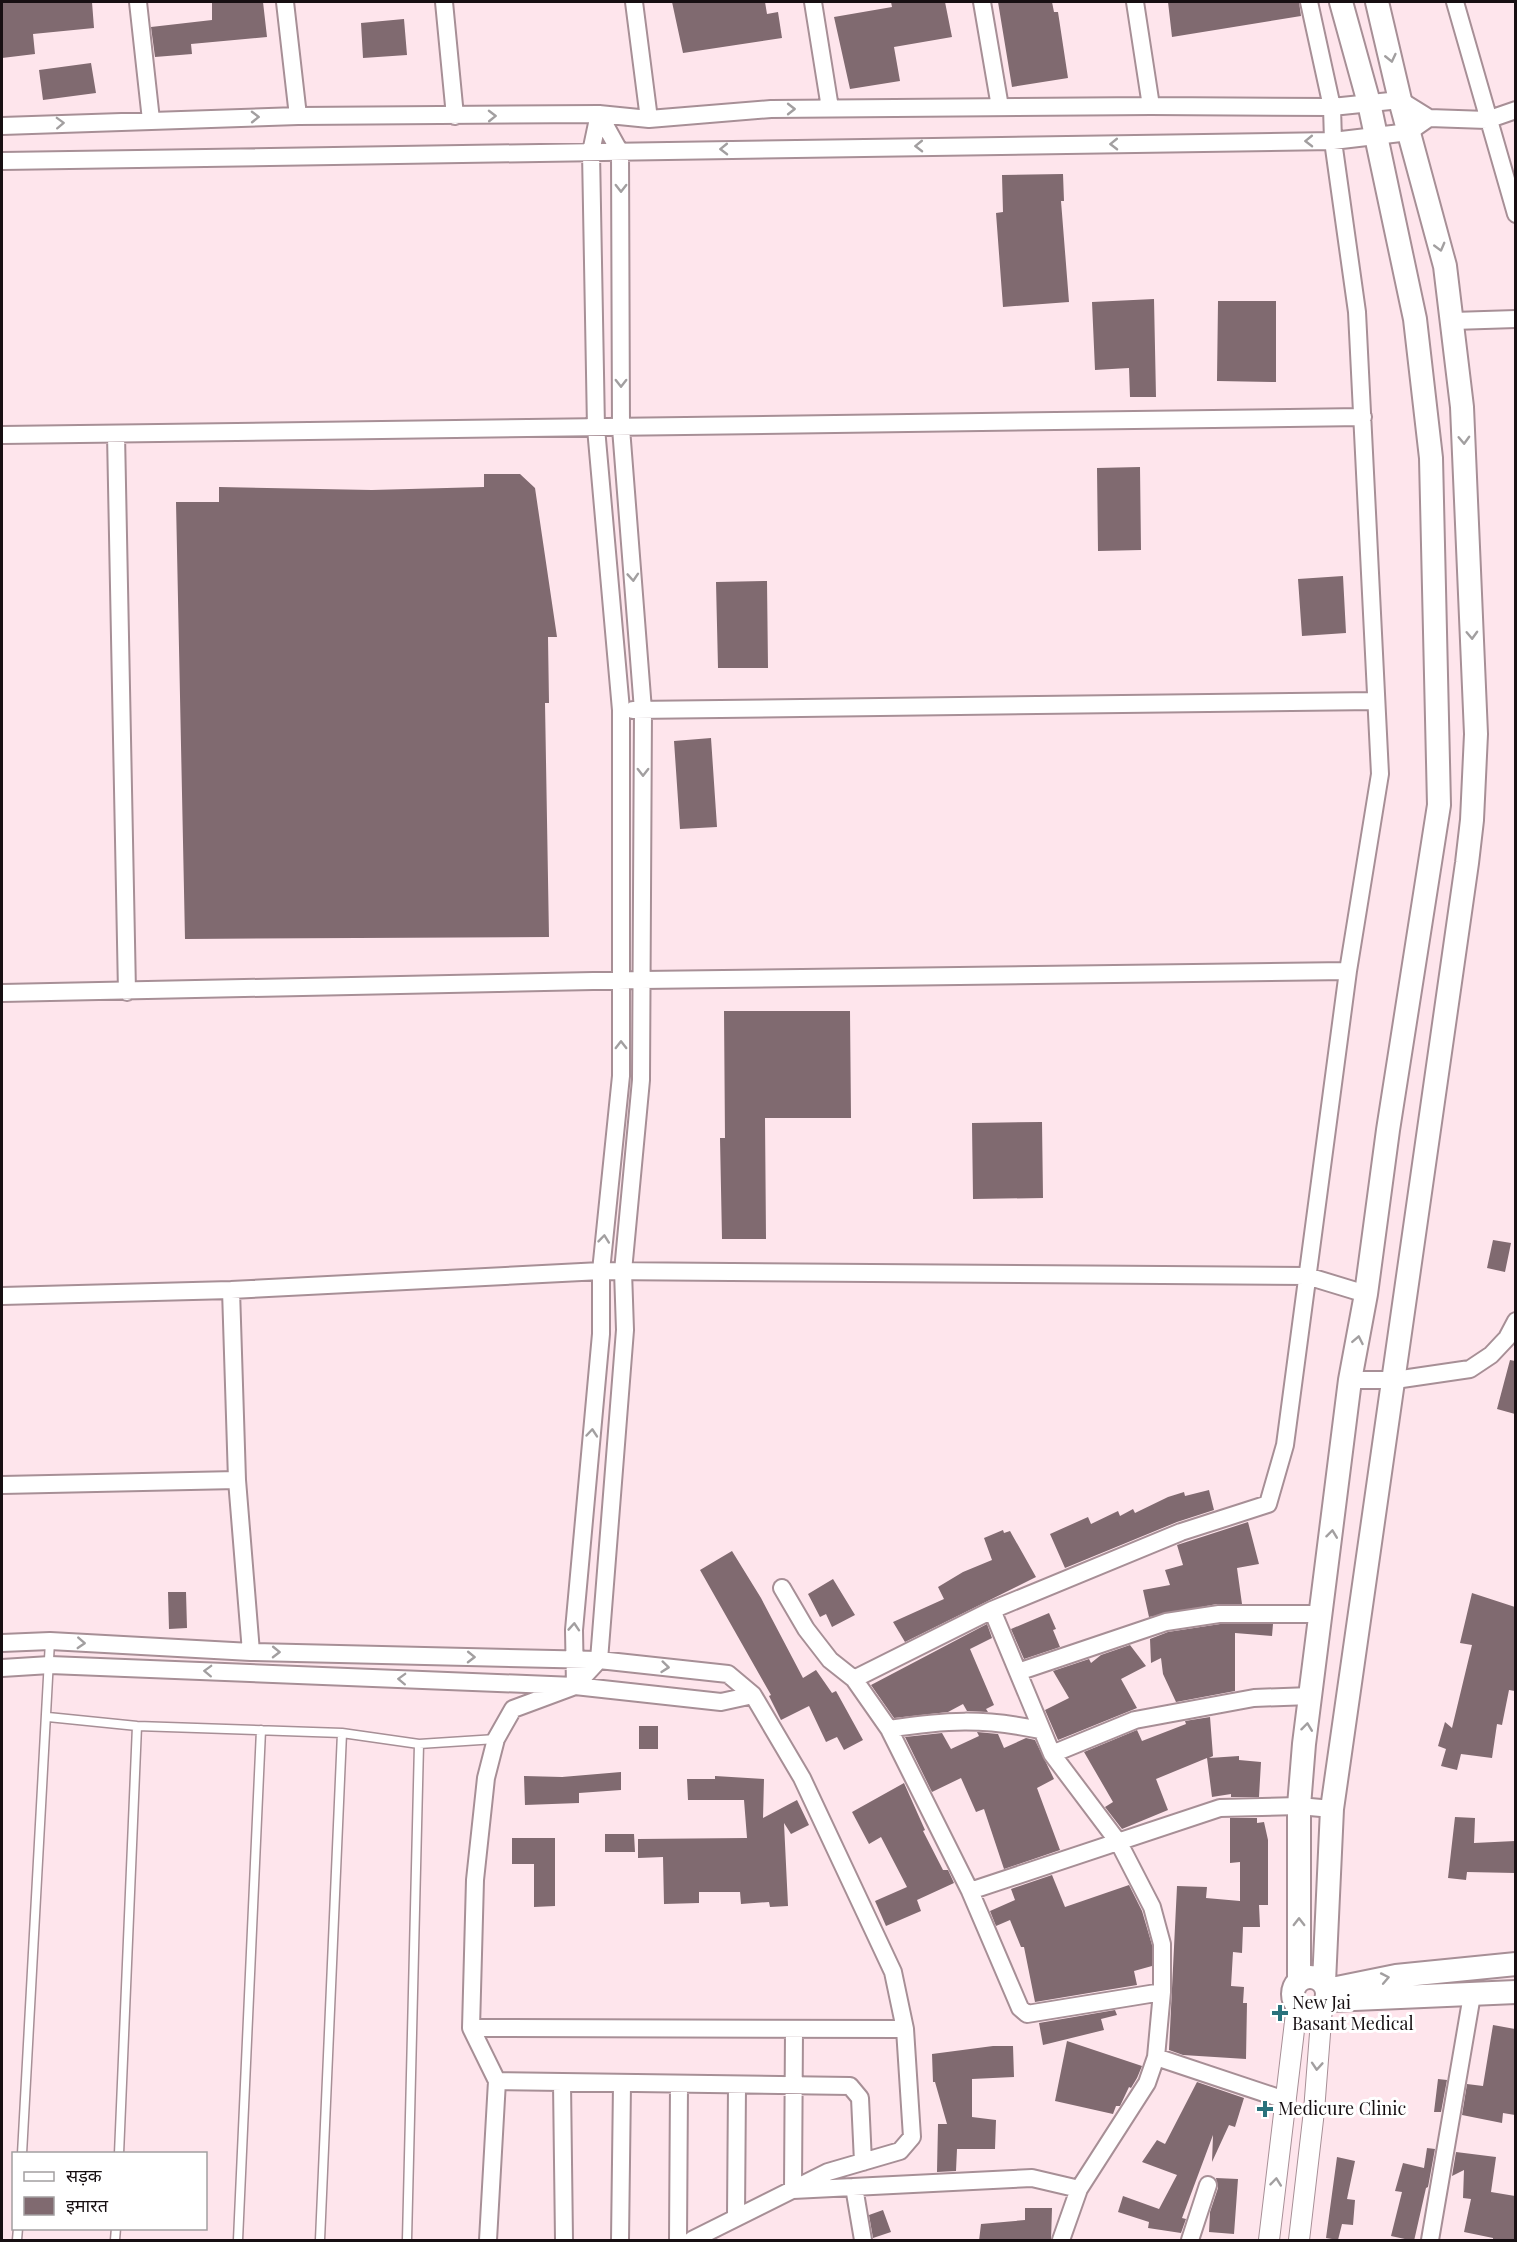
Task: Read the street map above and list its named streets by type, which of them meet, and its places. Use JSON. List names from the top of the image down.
{
  "places": {
    "health": ["New Jai Basant Medical", "Medicure Clinic"]
  },
  "legend": ["सड़क", "इमारत"]
}
